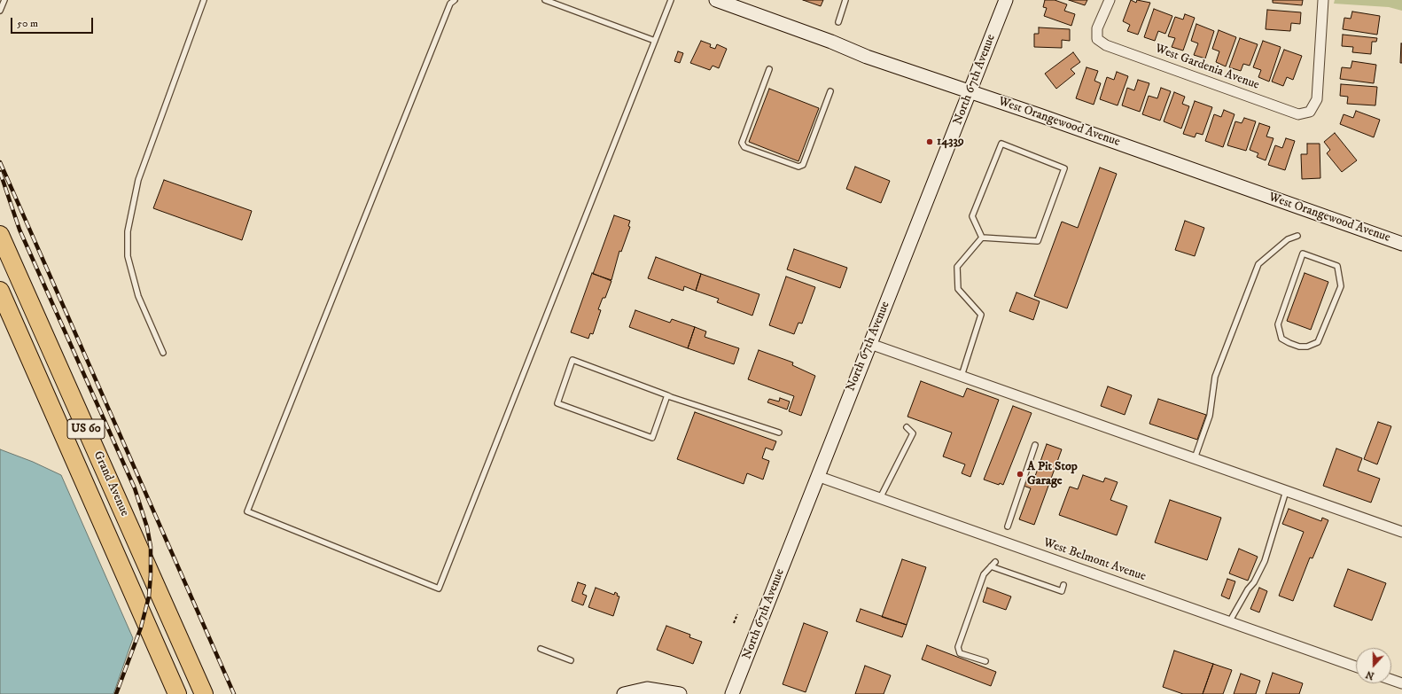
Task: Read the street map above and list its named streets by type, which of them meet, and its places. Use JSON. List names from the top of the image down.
{
  "streets": {
    "highway": ["US 60", "Grand Avenue"],
    "main road": ["North 67th Avenue", "West Orangewood Avenue"],
    "street": ["West Gardenia Avenue", "West Belmont Avenue"]
  },
  "crossings": [
    ["North 67th Avenue", "West Orangewood Avenue"],
    ["North 67th Avenue", "West Belmont Avenue"]
  ],
  "places": ["14339", "A Pit Stop Garage"],
  "scale_bar": "50 m",
  "north": "bottom"
}
